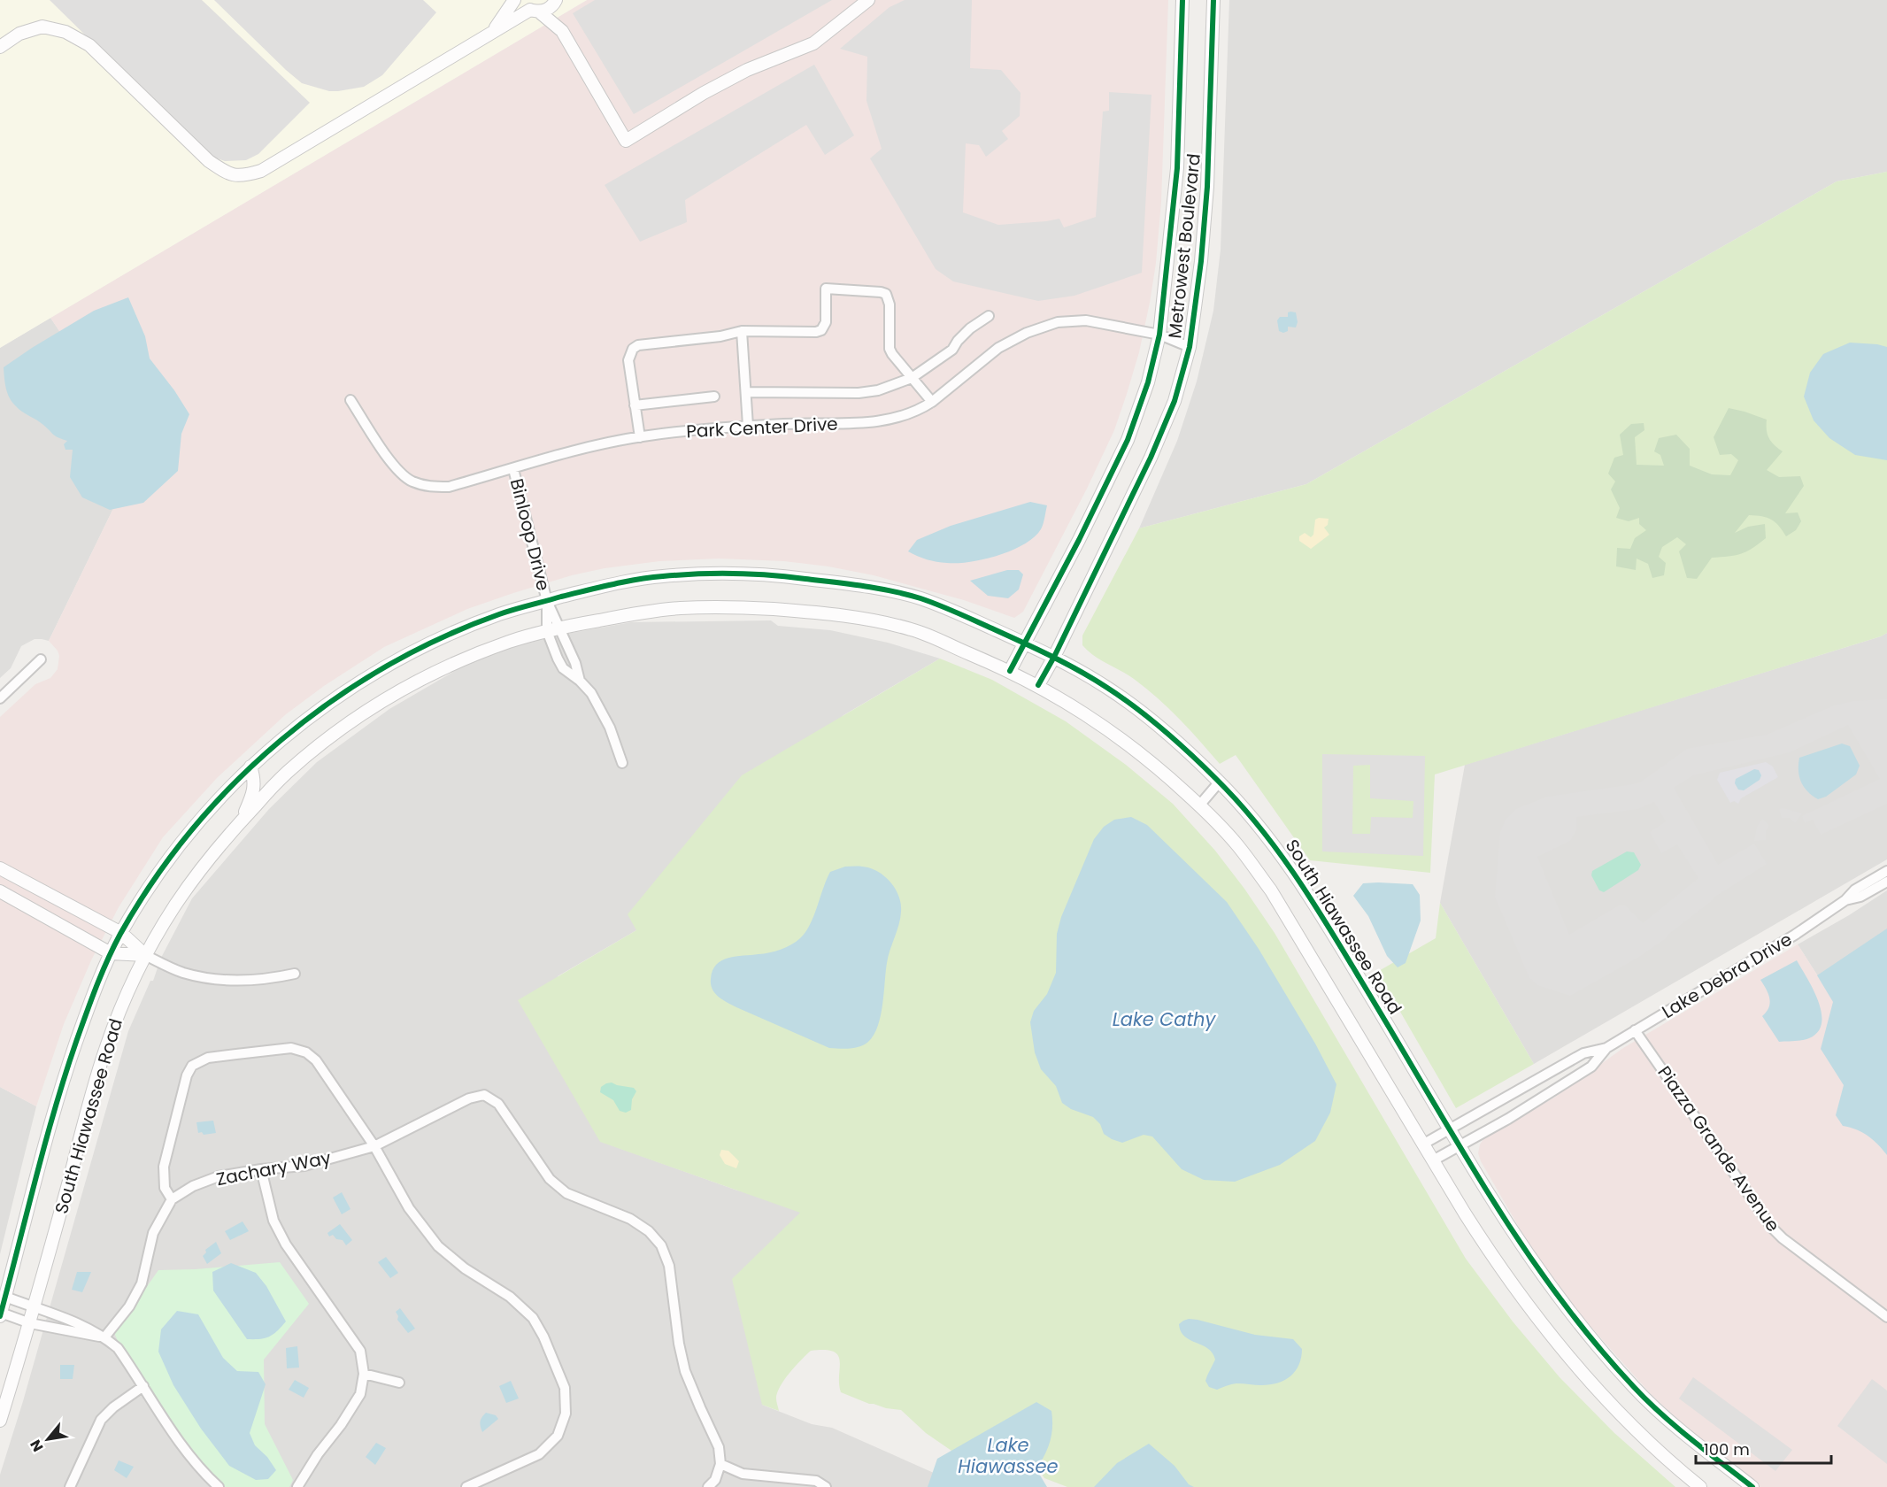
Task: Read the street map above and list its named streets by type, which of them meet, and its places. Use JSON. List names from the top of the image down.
{
  "streets": {
    "street": [
      "Metrowest Boulevard",
      "Park Center Drive",
      "Binloop Drive",
      "South Hiawassee Road",
      "Lake Debra Drive",
      "Piazza Grande Avenue",
      "Zachary Way"
    ]
  },
  "crossings": [
    ["Metrowest Boulevard", "Park Center Drive"],
    ["Metrowest Boulevard", "South Hiawassee Road"],
    ["Park Center Drive", "Binloop Drive"],
    ["Binloop Drive", "South Hiawassee Road"],
    ["South Hiawassee Road", "Lake Debra Drive"],
    ["Lake Debra Drive", "Piazza Grande Avenue"]
  ],
  "water": ["Lake Cathy", "Lake Hiawassee"],
  "scale_bar": "100 m",
  "north": "bottom left"
}
